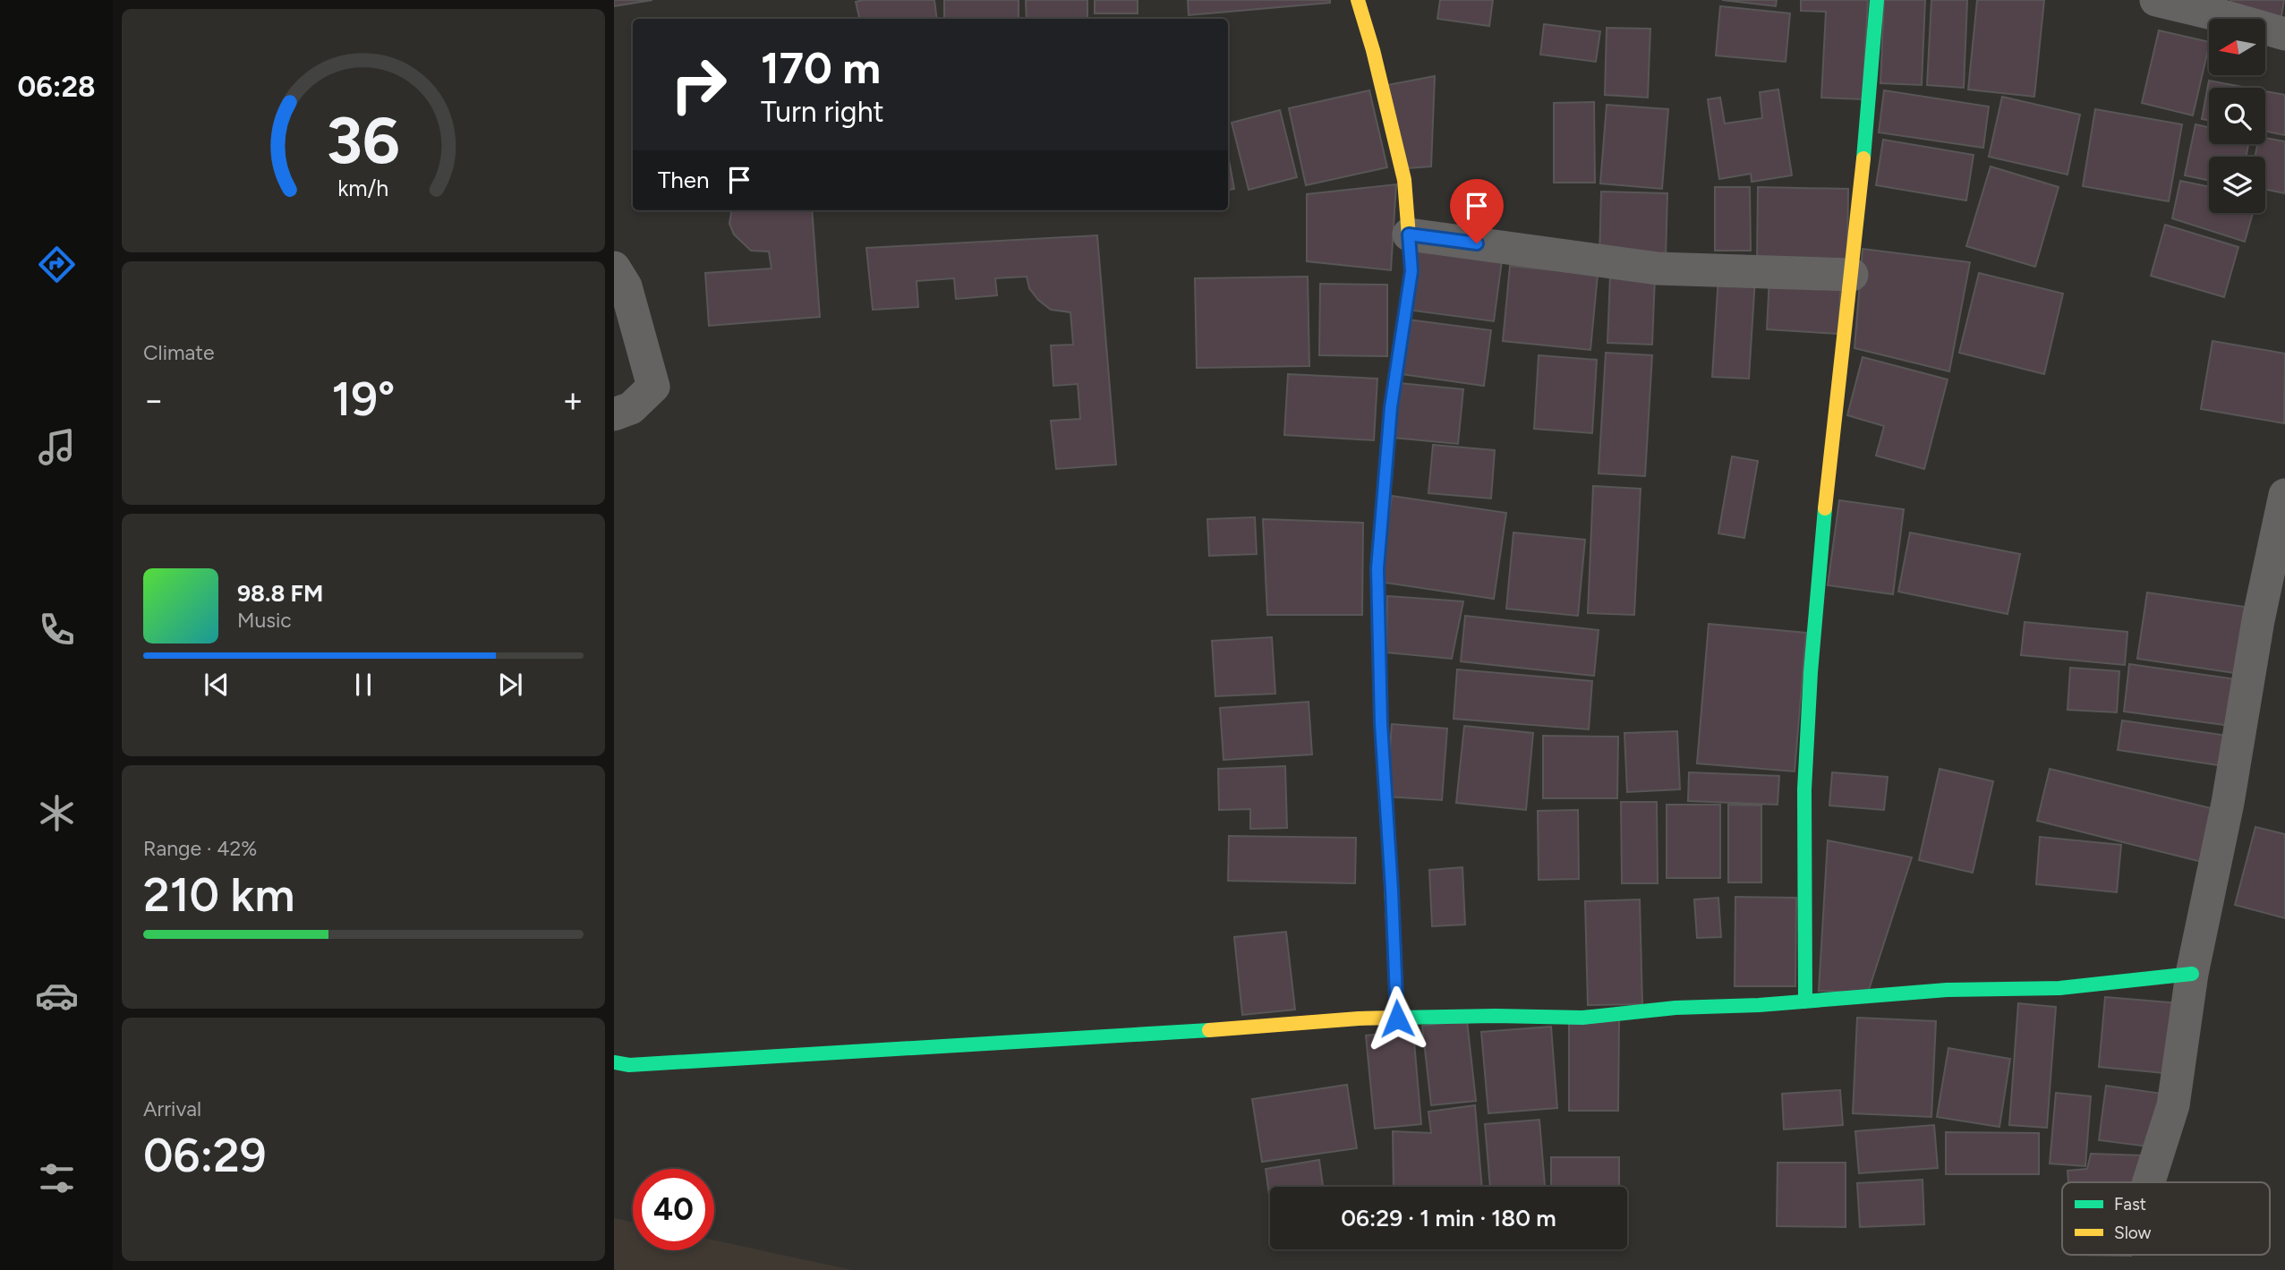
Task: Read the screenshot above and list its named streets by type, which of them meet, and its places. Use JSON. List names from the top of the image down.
{
  "legend": ["Fast", "Slow"],
  "north": "left",
  "page": {
    "tabs": "06:28",
    "turn": ["170 m", "Turn right"],
    "then": "Then",
    "tile": [
      "Climate",
      ["Range · 42%", "210 km"],
      ["Arrival", "06:29"]
    ],
    "heat": ["−", "19°", "+"],
    "song": ["98.8 FM", "Music"],
    "limit": "40",
    "trip": "06:29 · 1 min · 180 m",
    "gauge": ["36", "km/h"]
  }
}
